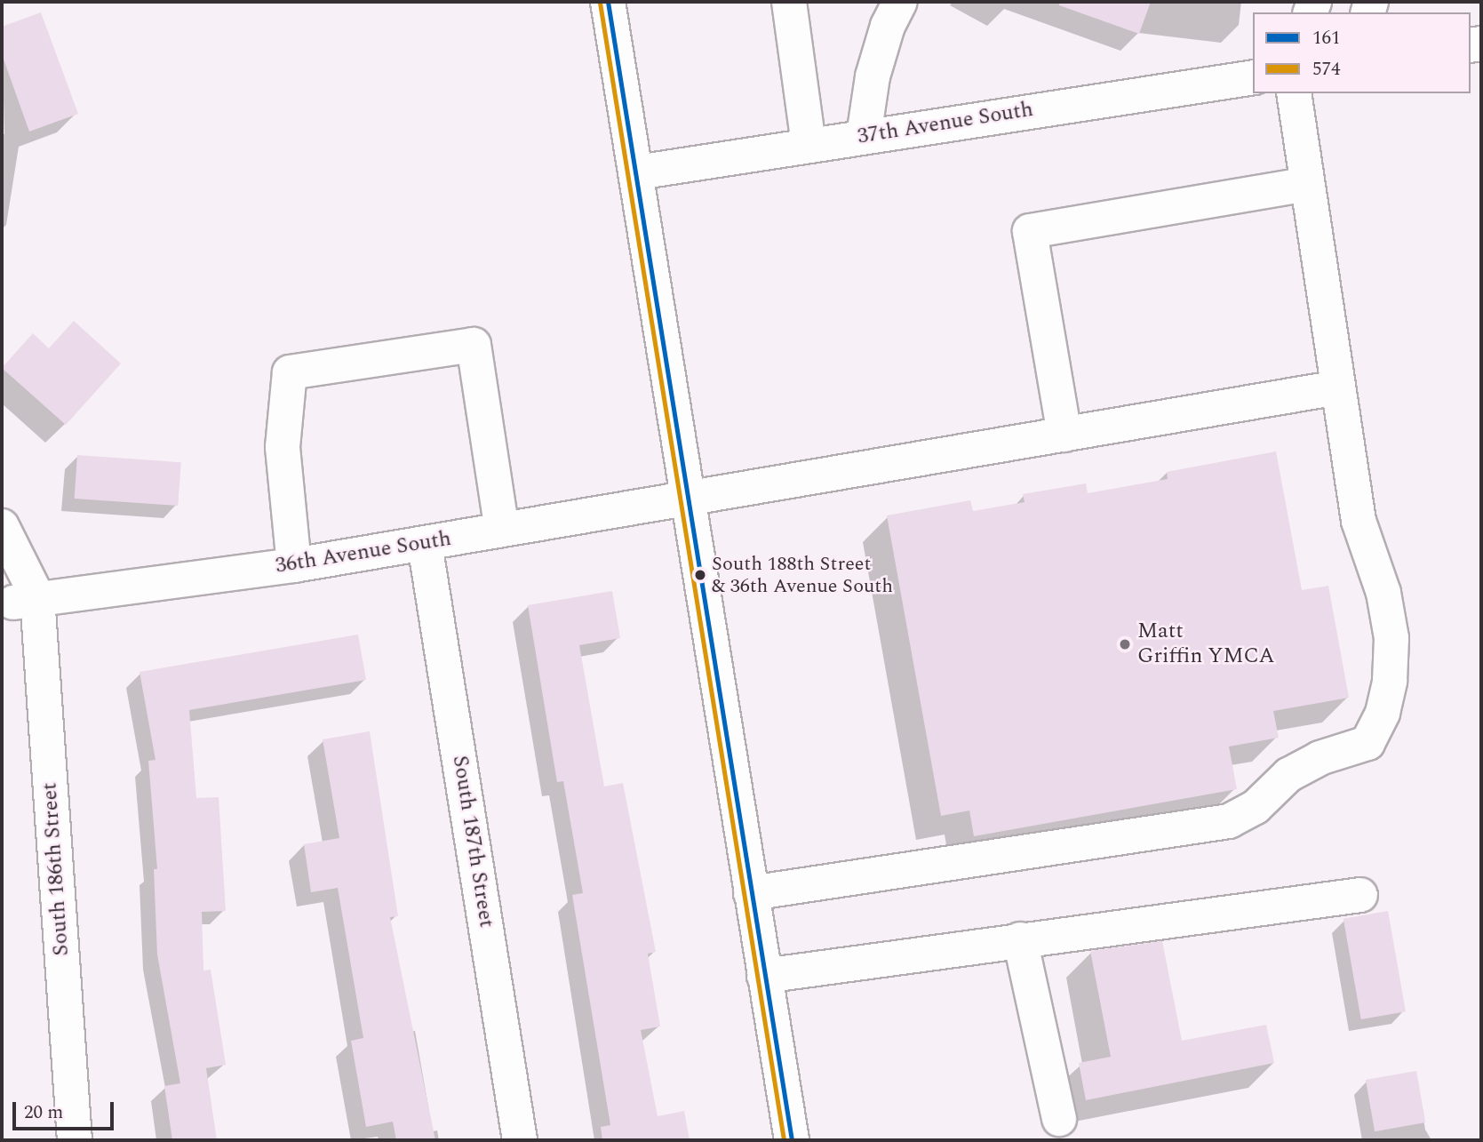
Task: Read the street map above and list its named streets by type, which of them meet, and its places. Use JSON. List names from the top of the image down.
{
  "streets": {
    "street": [
      "37th Avenue South",
      "36th Avenue South",
      "South 187th Street",
      "South 186th Street"
    ]
  },
  "crossings": [
    ["36th Avenue South", "South 187th Street"],
    ["36th Avenue South", "South 186th Street"]
  ],
  "places": ["South 188th Street & 36th Avenue South", "Matt Griffin YMCA"],
  "lines": ["transit line 161", "transit line 574"],
  "legend": ["161", "574"],
  "scale_bar": "20 m"
}
